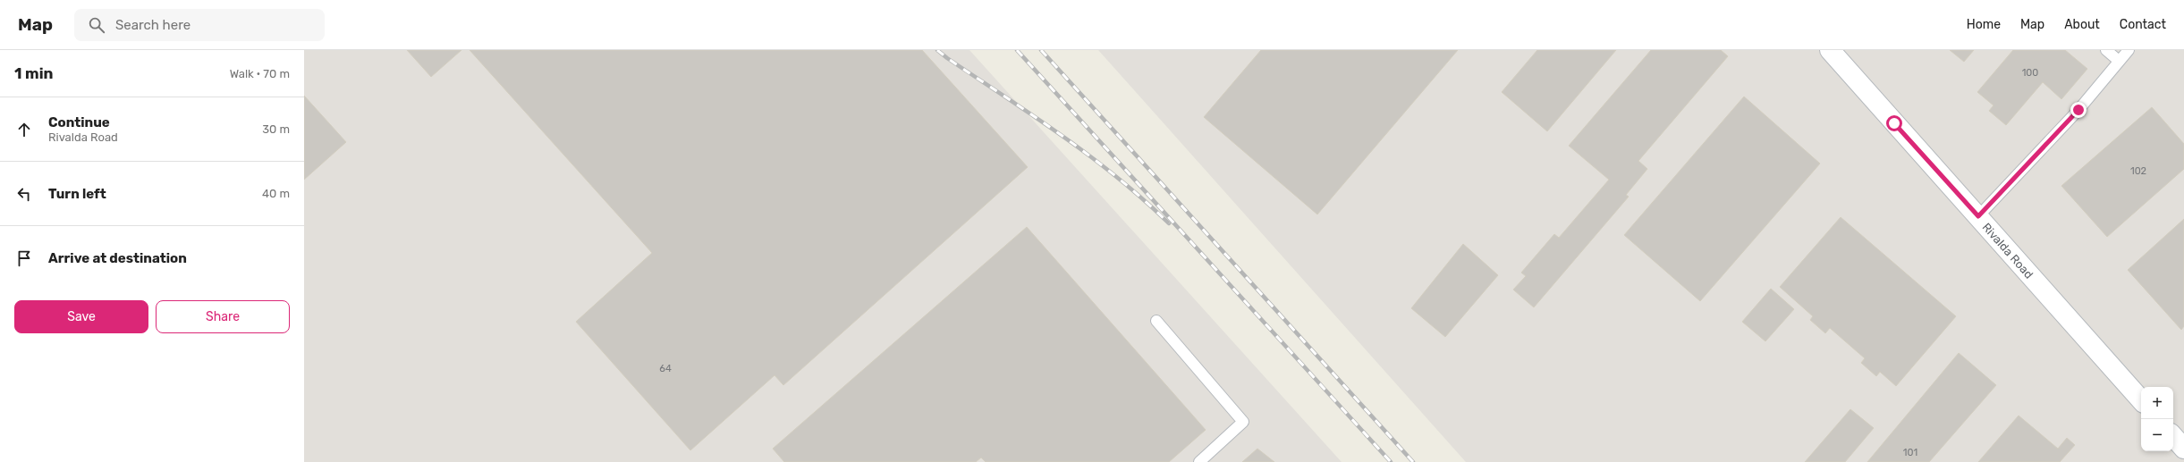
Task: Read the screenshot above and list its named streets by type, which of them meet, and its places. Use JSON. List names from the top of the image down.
{
  "streets": {
    "street": ["Rivalda Road"]
  },
  "house_numbers": [
    "100",
    "102",
    "64",
    "101"
  ],
  "page": {
    "header": "Map",
    "search": "Search here",
    "nav": [
      "Home",
      "Map",
      "About",
      "Contact"
    ],
    "heading": ["1 min", "Walk · 70 m"],
    "list": [
      ["Continue", "Rivalda Road", "30 m"],
      ["Turn left", "40 m"],
      "Arrive at destination"
    ],
    "buttons": ["Save", "Share"],
    "map_buttons": ["+", "−"]
  }
}
